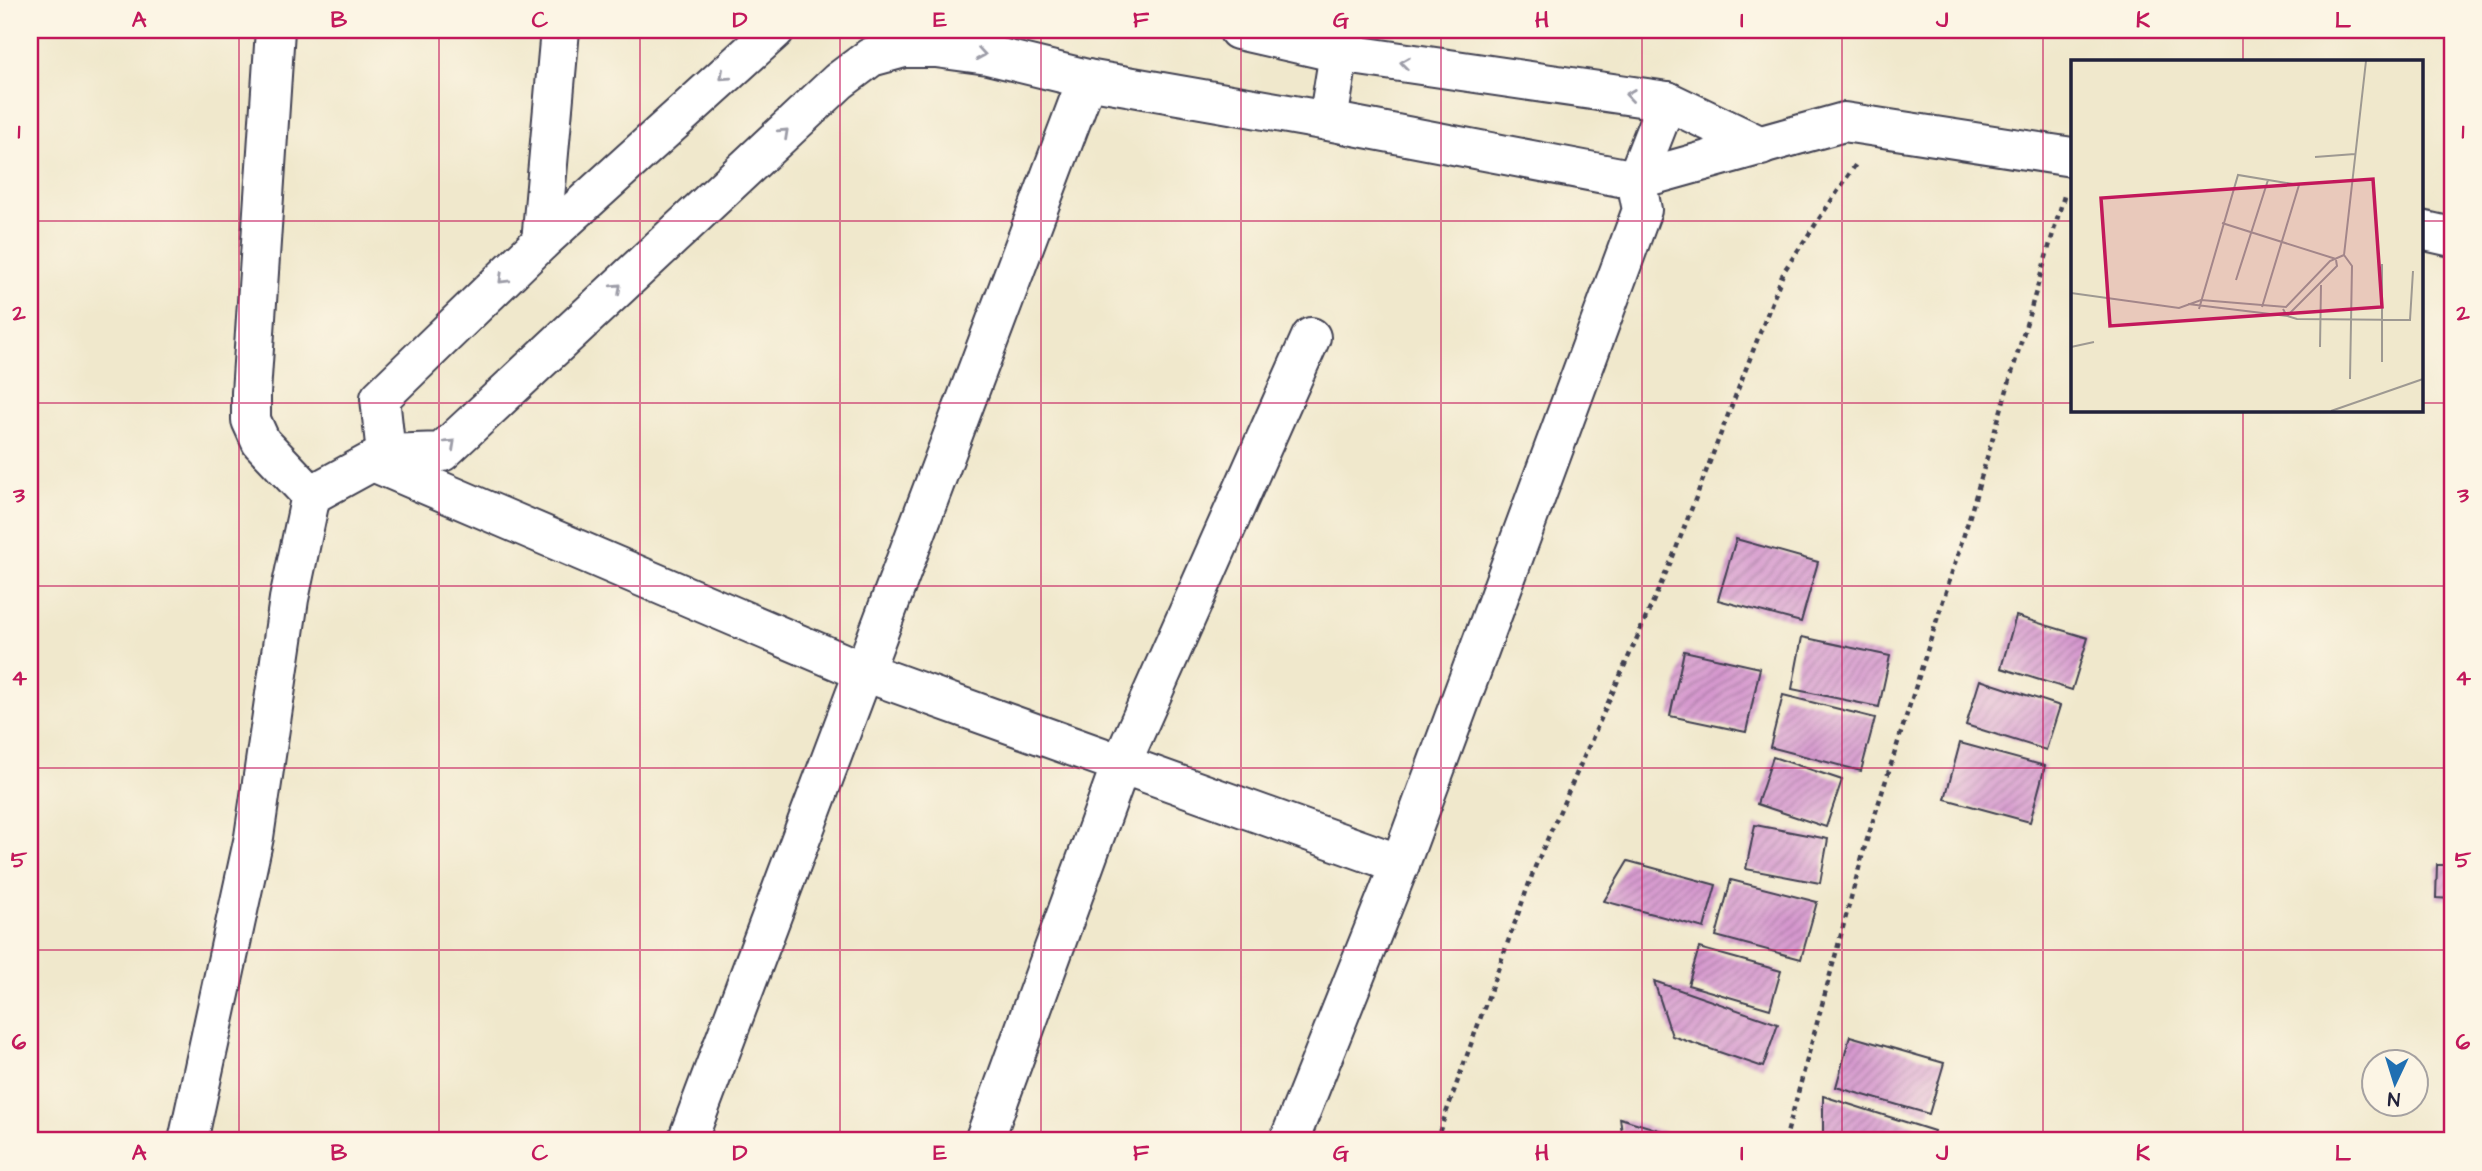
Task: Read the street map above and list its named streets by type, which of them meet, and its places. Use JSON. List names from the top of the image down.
{
  "north": "bottom",
  "grid": {
    "columns": [
      "A",
      "B",
      "C",
      "D",
      "E",
      "F",
      "G",
      "H",
      "I",
      "J",
      "K",
      "L"
    ],
    "rows": [
      "1",
      "2",
      "3",
      "4",
      "5",
      "6"
    ]
  }
}
